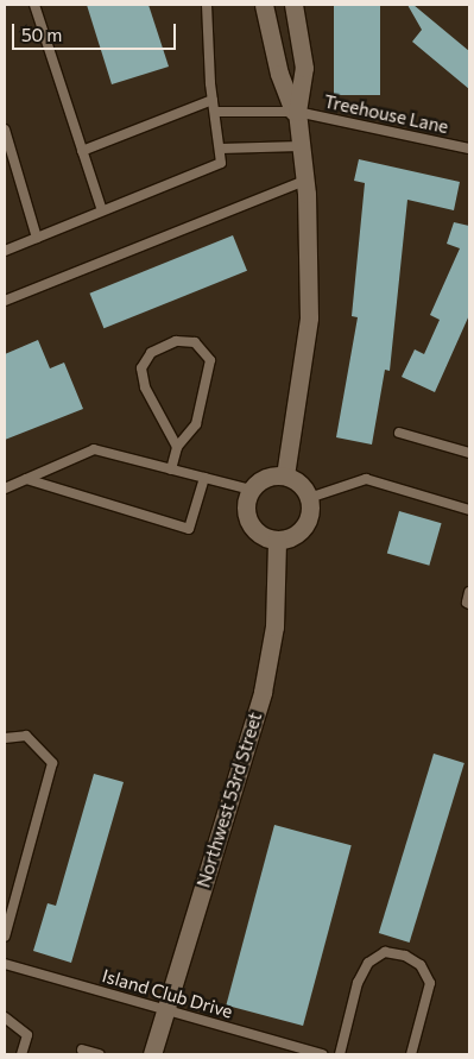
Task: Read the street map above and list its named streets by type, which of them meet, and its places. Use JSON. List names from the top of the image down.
{
  "streets": {
    "street": ["Northwest 53rd Street"],
    "lane": ["Treehouse Lane", "Island Club Drive"]
  },
  "crossings": [
    ["Northwest 53rd Street", "Island Club Drive"]
  ],
  "scale_bar": "50 m"
}
